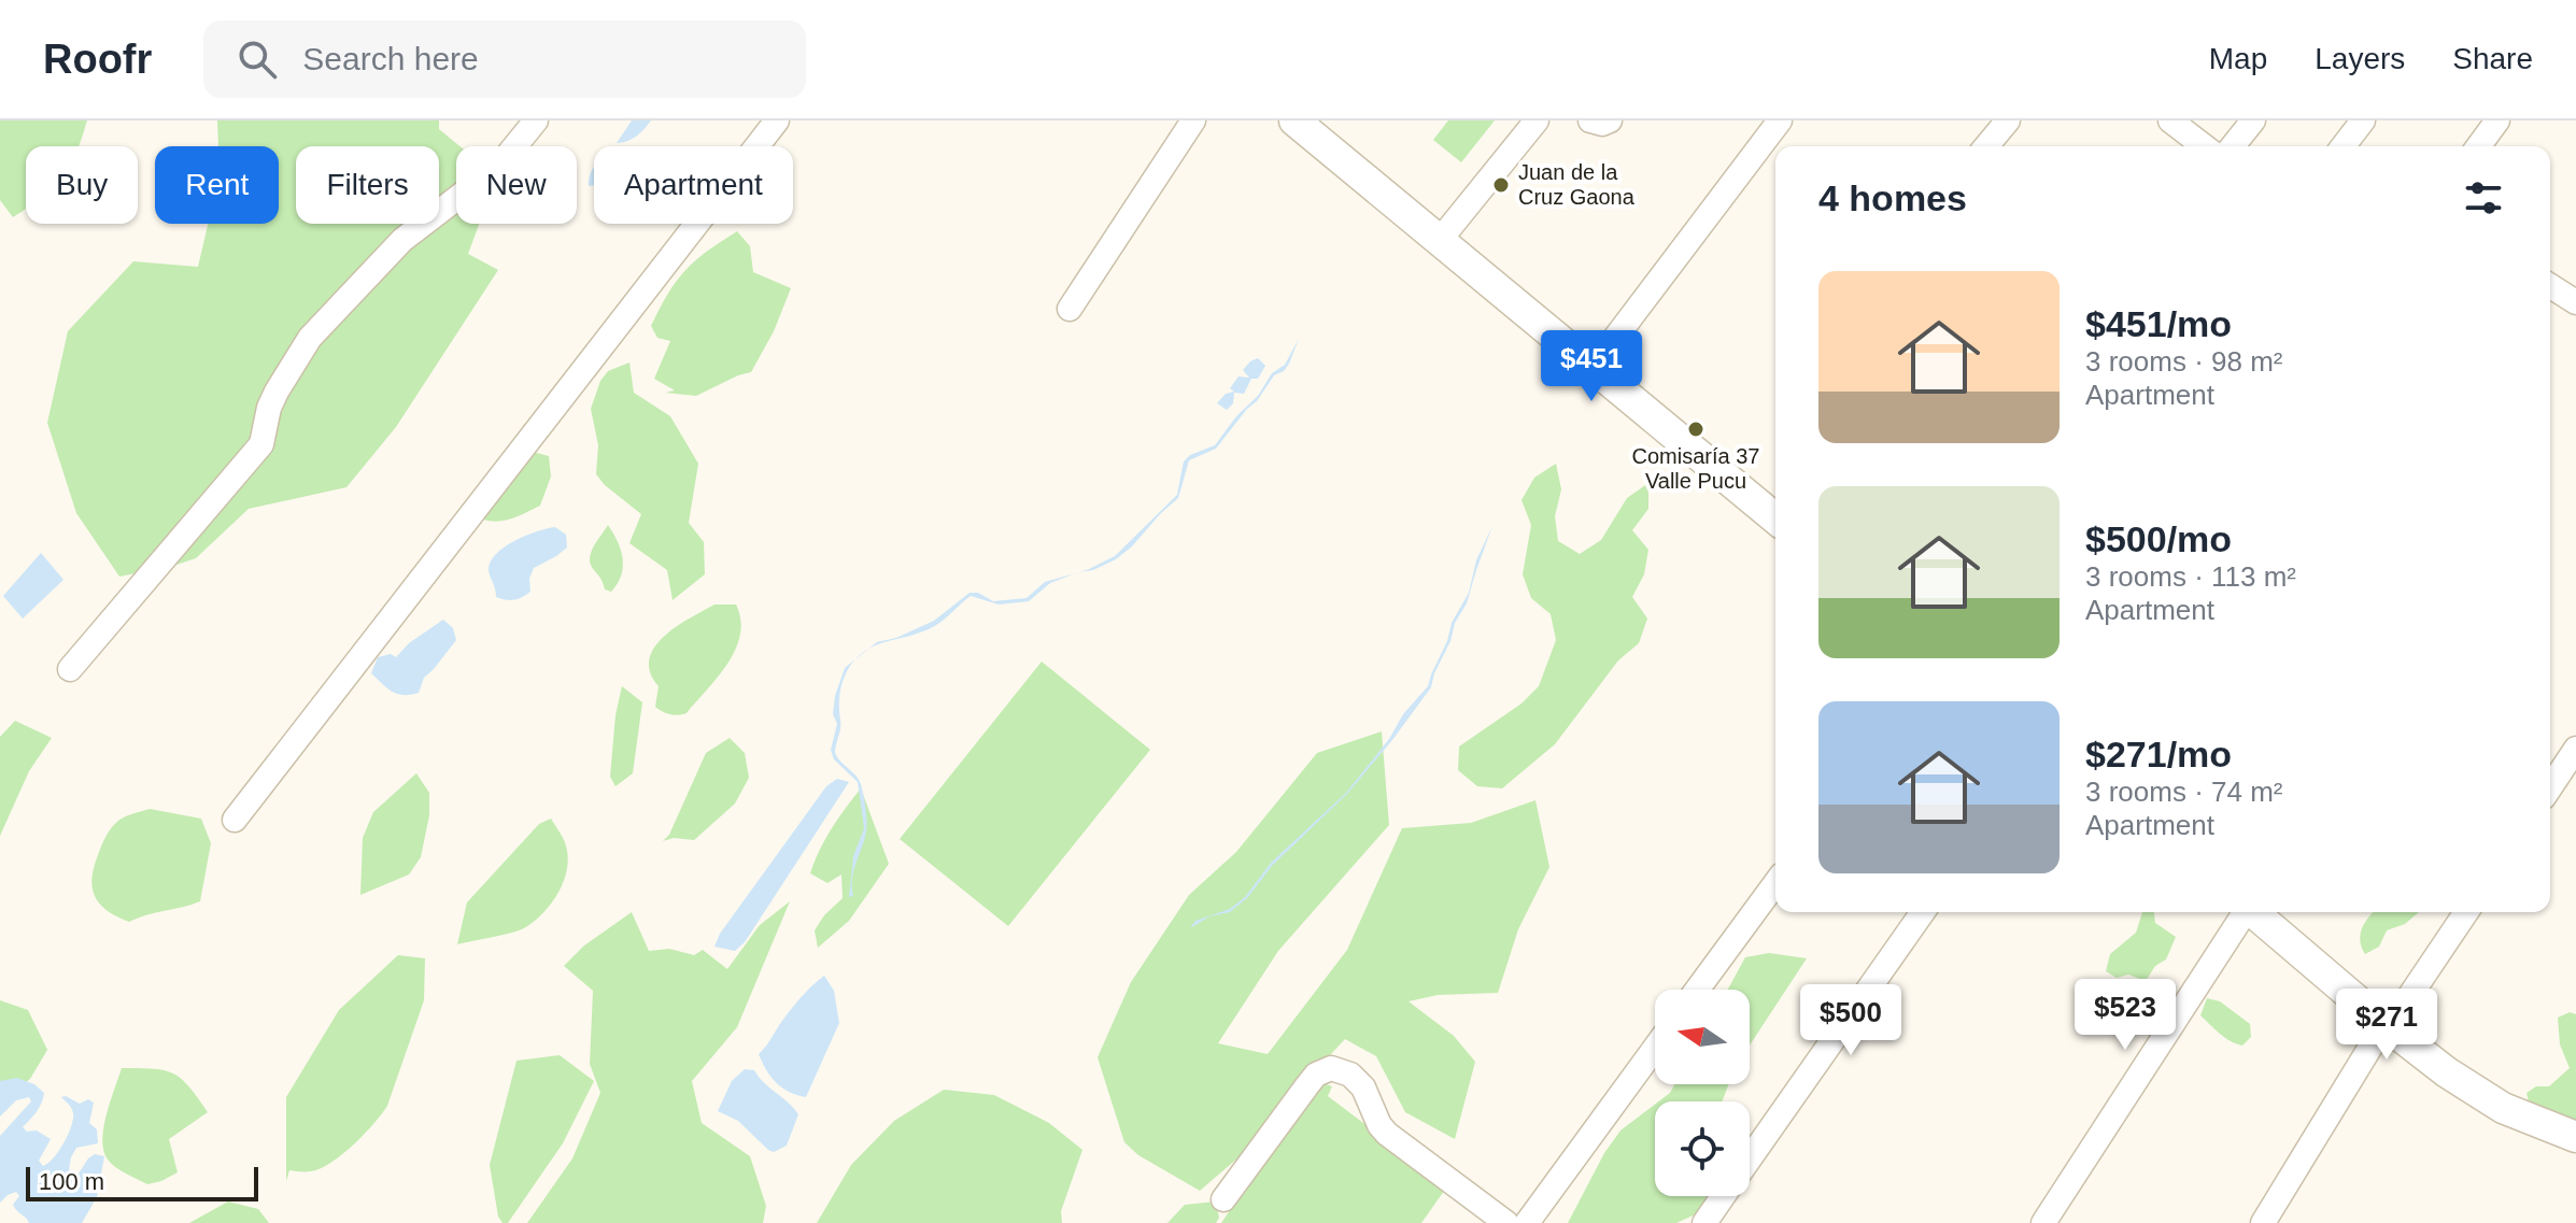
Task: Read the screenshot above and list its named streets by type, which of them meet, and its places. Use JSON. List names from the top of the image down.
{
  "places": ["Juan de la Cruz Gaona", "Comisaría 37 Valle Pucu"],
  "scale_bar": "100 m",
  "north": "left",
  "page": {
    "header": "Roofr",
    "search": "Search here",
    "nav": ["Map", "Layers", "Share"],
    "chip": [
      "Buy",
      "Rent",
      "Filters",
      "New",
      "Apartment"
    ],
    "heading": "4 homes",
    "list": [
      {
        "name": "$451/mo",
        "note": "3 rooms · 98 m² · Apartment"
      },
      {
        "name": "$500/mo",
        "note": "3 rooms · 113 m² · Apartment"
      },
      {
        "name": "$271/mo",
        "note": "3 rooms · 74 m² · Apartment"
      }
    ],
    "price": [
      "$451",
      "$523",
      "$500",
      "$271"
    ],
    "scale": "100 m"
  }
}
